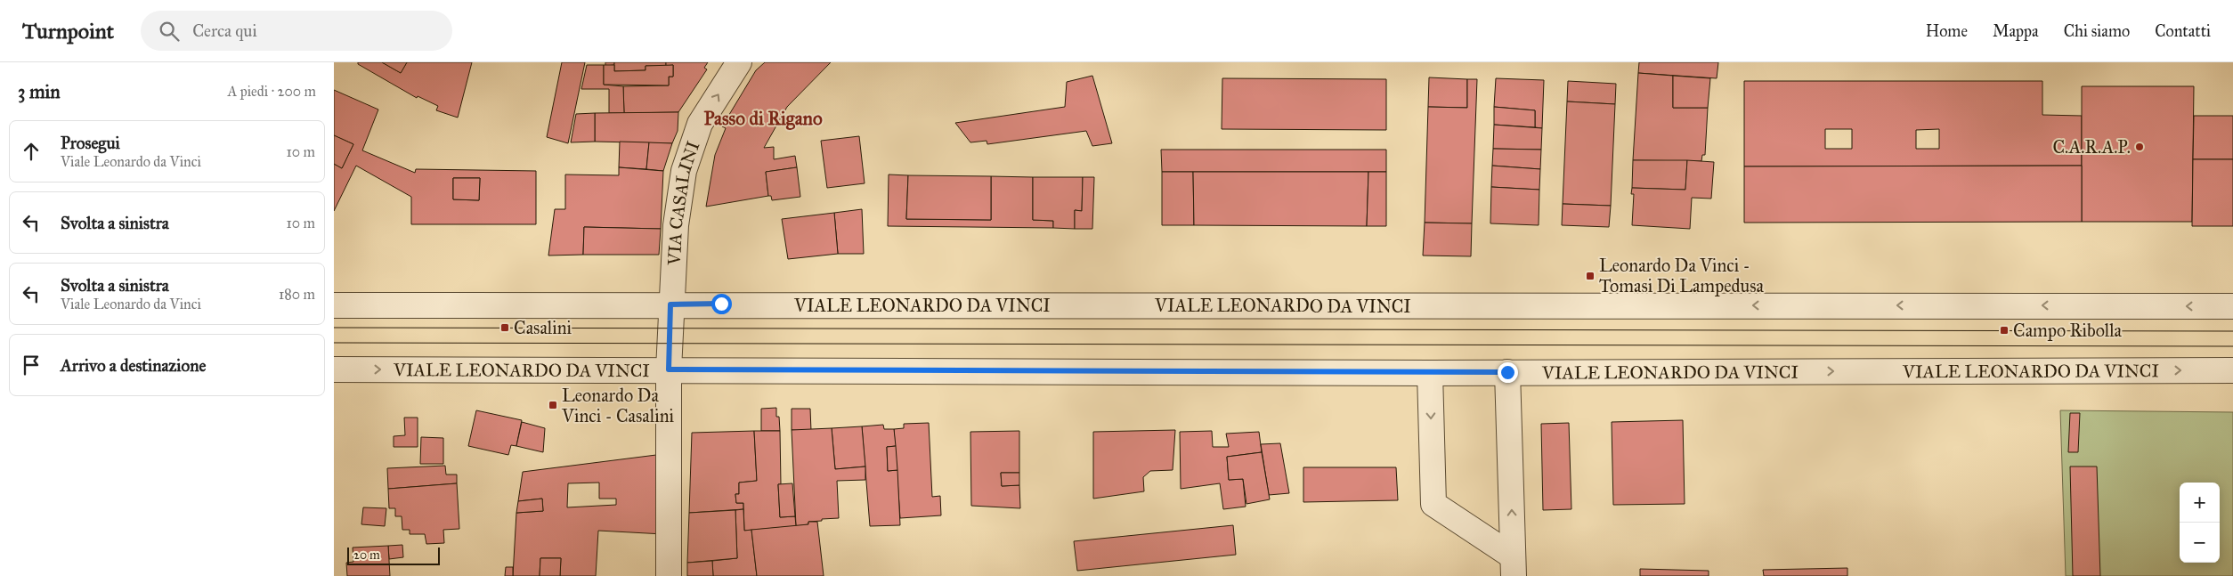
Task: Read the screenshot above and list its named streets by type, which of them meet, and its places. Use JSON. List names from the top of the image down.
{
  "streets": {
    "street": ["VIA CASALINI", "VIALE LEONARDO DA VINCI"]
  },
  "crossings": [
    ["VIA CASALINI", "VIALE LEONARDO DA VINCI"]
  ],
  "one_way": ["VIA CASALINI"],
  "districts": ["Passo di Rigano"],
  "places": {
    "other": ["C.A.R.A.P."],
    "transit": [
      "Leonardo Da Vinci - Tomasi Di Lampedusa",
      "Casalini",
      "Campo Ribolla",
      "Leonardo Da Vinci - Casalini"
    ]
  },
  "scale_bar": "20 m",
  "page": {
    "header": "Turnpoint",
    "search": "Cerca qui",
    "nav": [
      "Home",
      "Mappa",
      "Chi siamo",
      "Contatti"
    ],
    "heading": ["3 min", "A piedi · 200 m"],
    "list": [
      ["Prosegui", "Viale Leonardo da Vinci", "10 m"],
      ["Svolta a sinistra", "10 m"],
      ["Svolta a sinistra", "Viale Leonardo da Vinci", "180 m"],
      "Arrivo a destinazione"
    ],
    "map_buttons": ["+", "−"],
    "scale": "20 m"
  }
}
